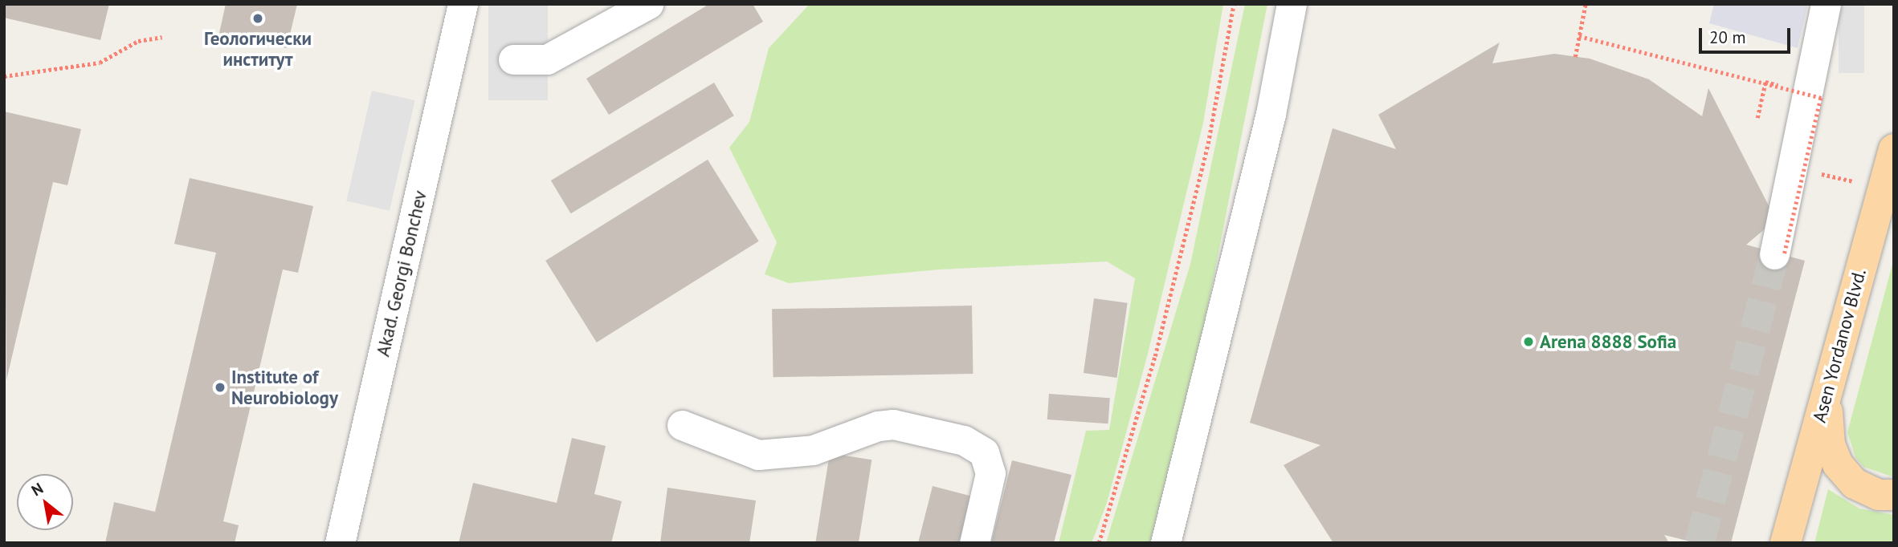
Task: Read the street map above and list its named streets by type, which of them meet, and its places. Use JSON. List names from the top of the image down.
{
  "streets": {
    "main road": ["Asen Yordanov Blvd."],
    "street": ["Akad. Georgi Bonchev"]
  },
  "places": ["Геологически институт", "Arena 8888 Sofia", "Institute of Neurobiology"],
  "scale_bar": "20 m",
  "north": "top left"
}
